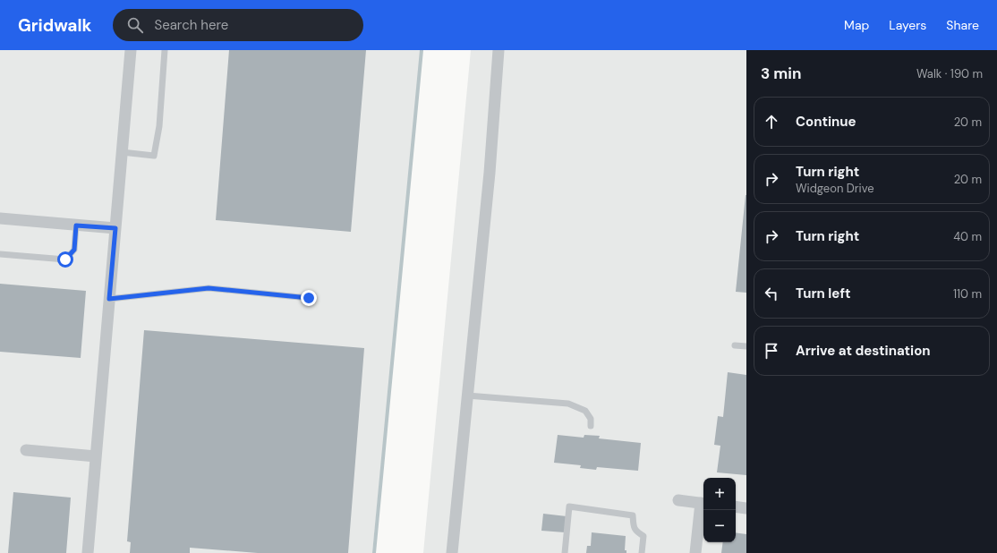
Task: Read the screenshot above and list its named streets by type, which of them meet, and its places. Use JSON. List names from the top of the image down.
{
  "page": {
    "header": "Gridwalk",
    "search": "Search here",
    "nav": ["Map", "Layers", "Share"],
    "heading": ["3 min", "Walk · 190 m"],
    "list": [
      ["Continue", "20 m"],
      ["Turn right", "Widgeon Drive", "20 m"],
      ["Turn right", "40 m"],
      ["Turn left", "110 m"],
      "Arrive at destination"
    ],
    "map_buttons": ["+", "−"]
  }
}
